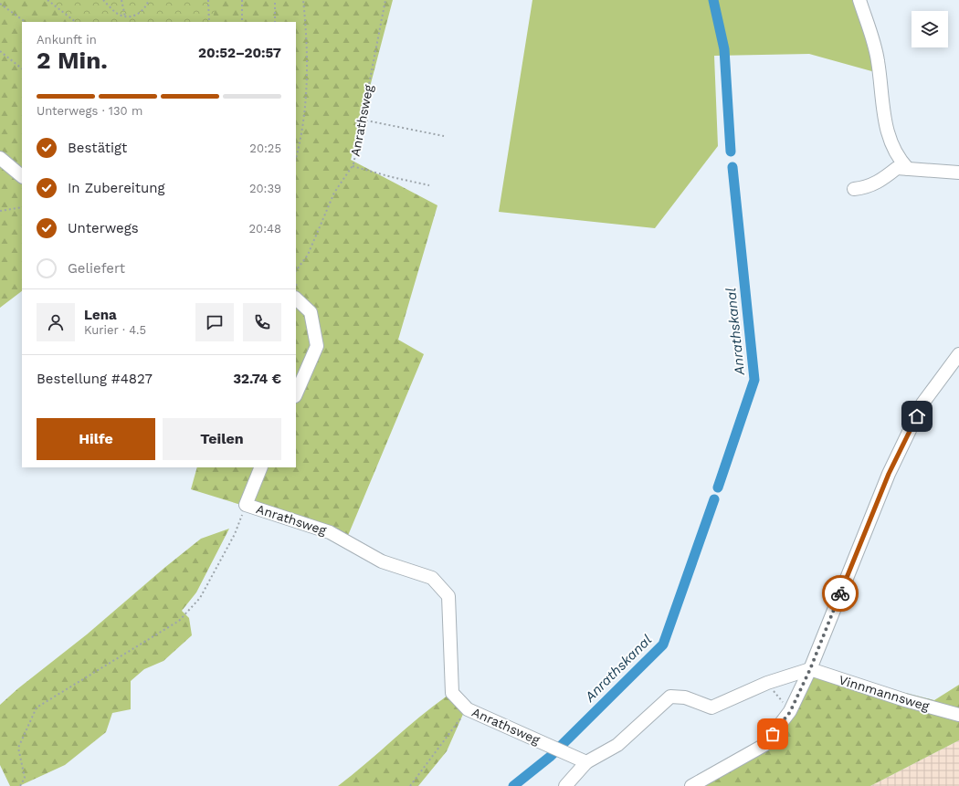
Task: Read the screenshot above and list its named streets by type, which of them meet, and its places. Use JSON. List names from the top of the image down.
{
  "streets": {
    "street": ["Anrathsweg", "Vinnmannsweg"]
  },
  "water": ["Anrathskanal"],
  "page": {
    "heading": ["2 Min.", "Ankunft in", "20:52–20:57"],
    "panel": [
      "Lena",
      "Kurier · 4.5",
      "Bestellung #4827",
      "32.74 €"
    ],
    "bar": "Unterwegs · 130 m",
    "list": [
      ["Bestätigt", "20:25"],
      ["In Zubereitung", "20:39"],
      ["Unterwegs", "20:48"],
      "Geliefert"
    ],
    "buttons": ["Hilfe", "Teilen"]
  }
}
